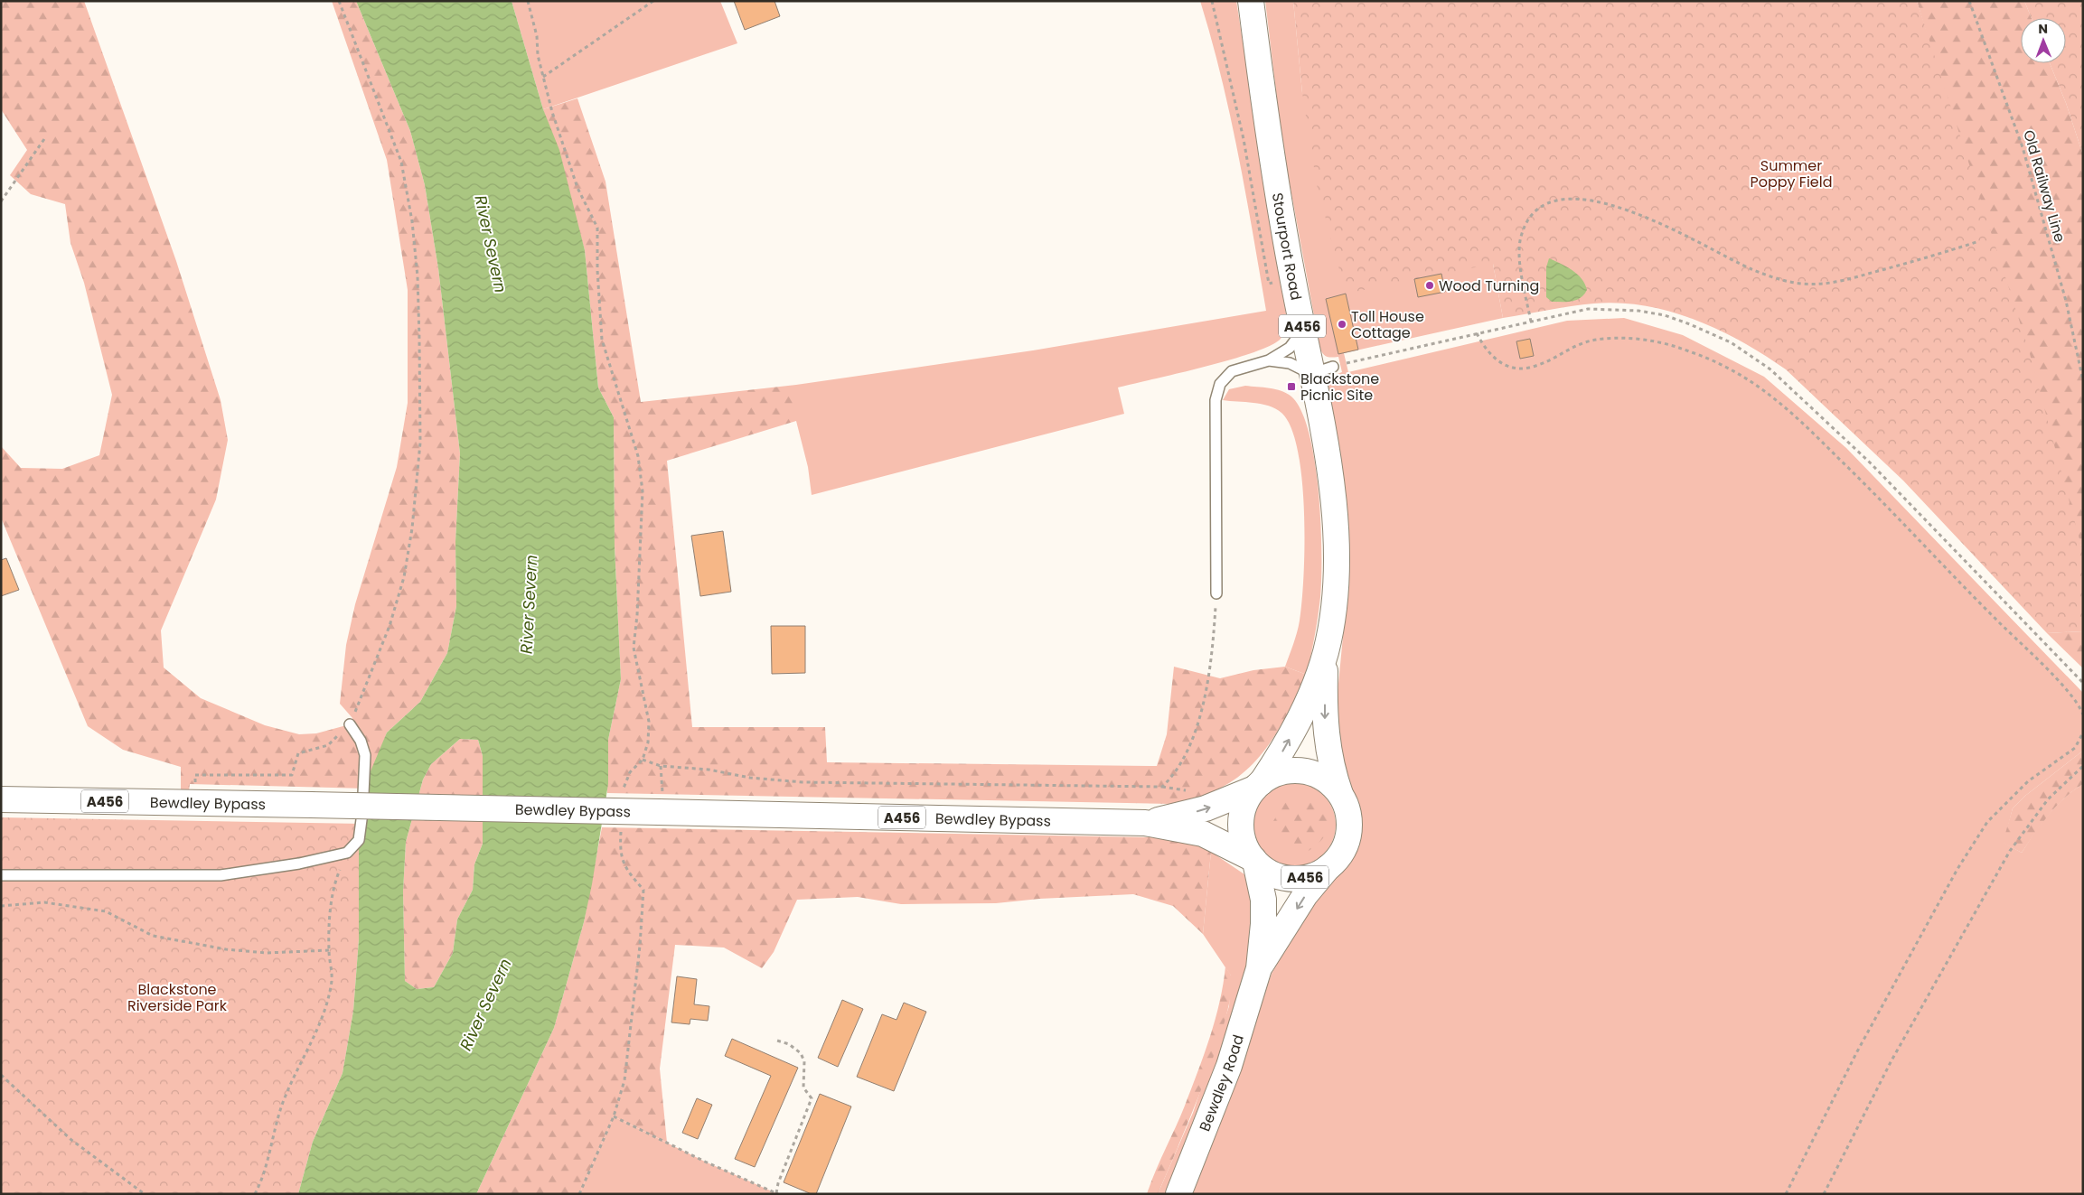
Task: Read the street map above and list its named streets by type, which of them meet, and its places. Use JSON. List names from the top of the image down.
{
  "streets": {
    "main road": [
      "Stourport Road",
      "A456",
      "Bewdley Bypass",
      "Bewdley Road"
    ],
    "path": ["Old Railway Line"]
  },
  "crossings": [
    ["Stourport Road", "A456"],
    ["Stourport Road", "Bewdley Bypass"],
    ["Stourport Road", "Bewdley Road"],
    ["A456", "Bewdley Bypass"],
    ["A456", "Bewdley Road"],
    ["Bewdley Bypass", "Bewdley Road"]
  ],
  "water": ["River Severn"],
  "parks": ["Summer Poppy Field", "Blackstone Riverside Park"],
  "places": {
    "other": ["Wood Turning", "Toll House Cottage"],
    "transit": ["Blackstone Picnic Site"]
  },
  "north": "top"
}
